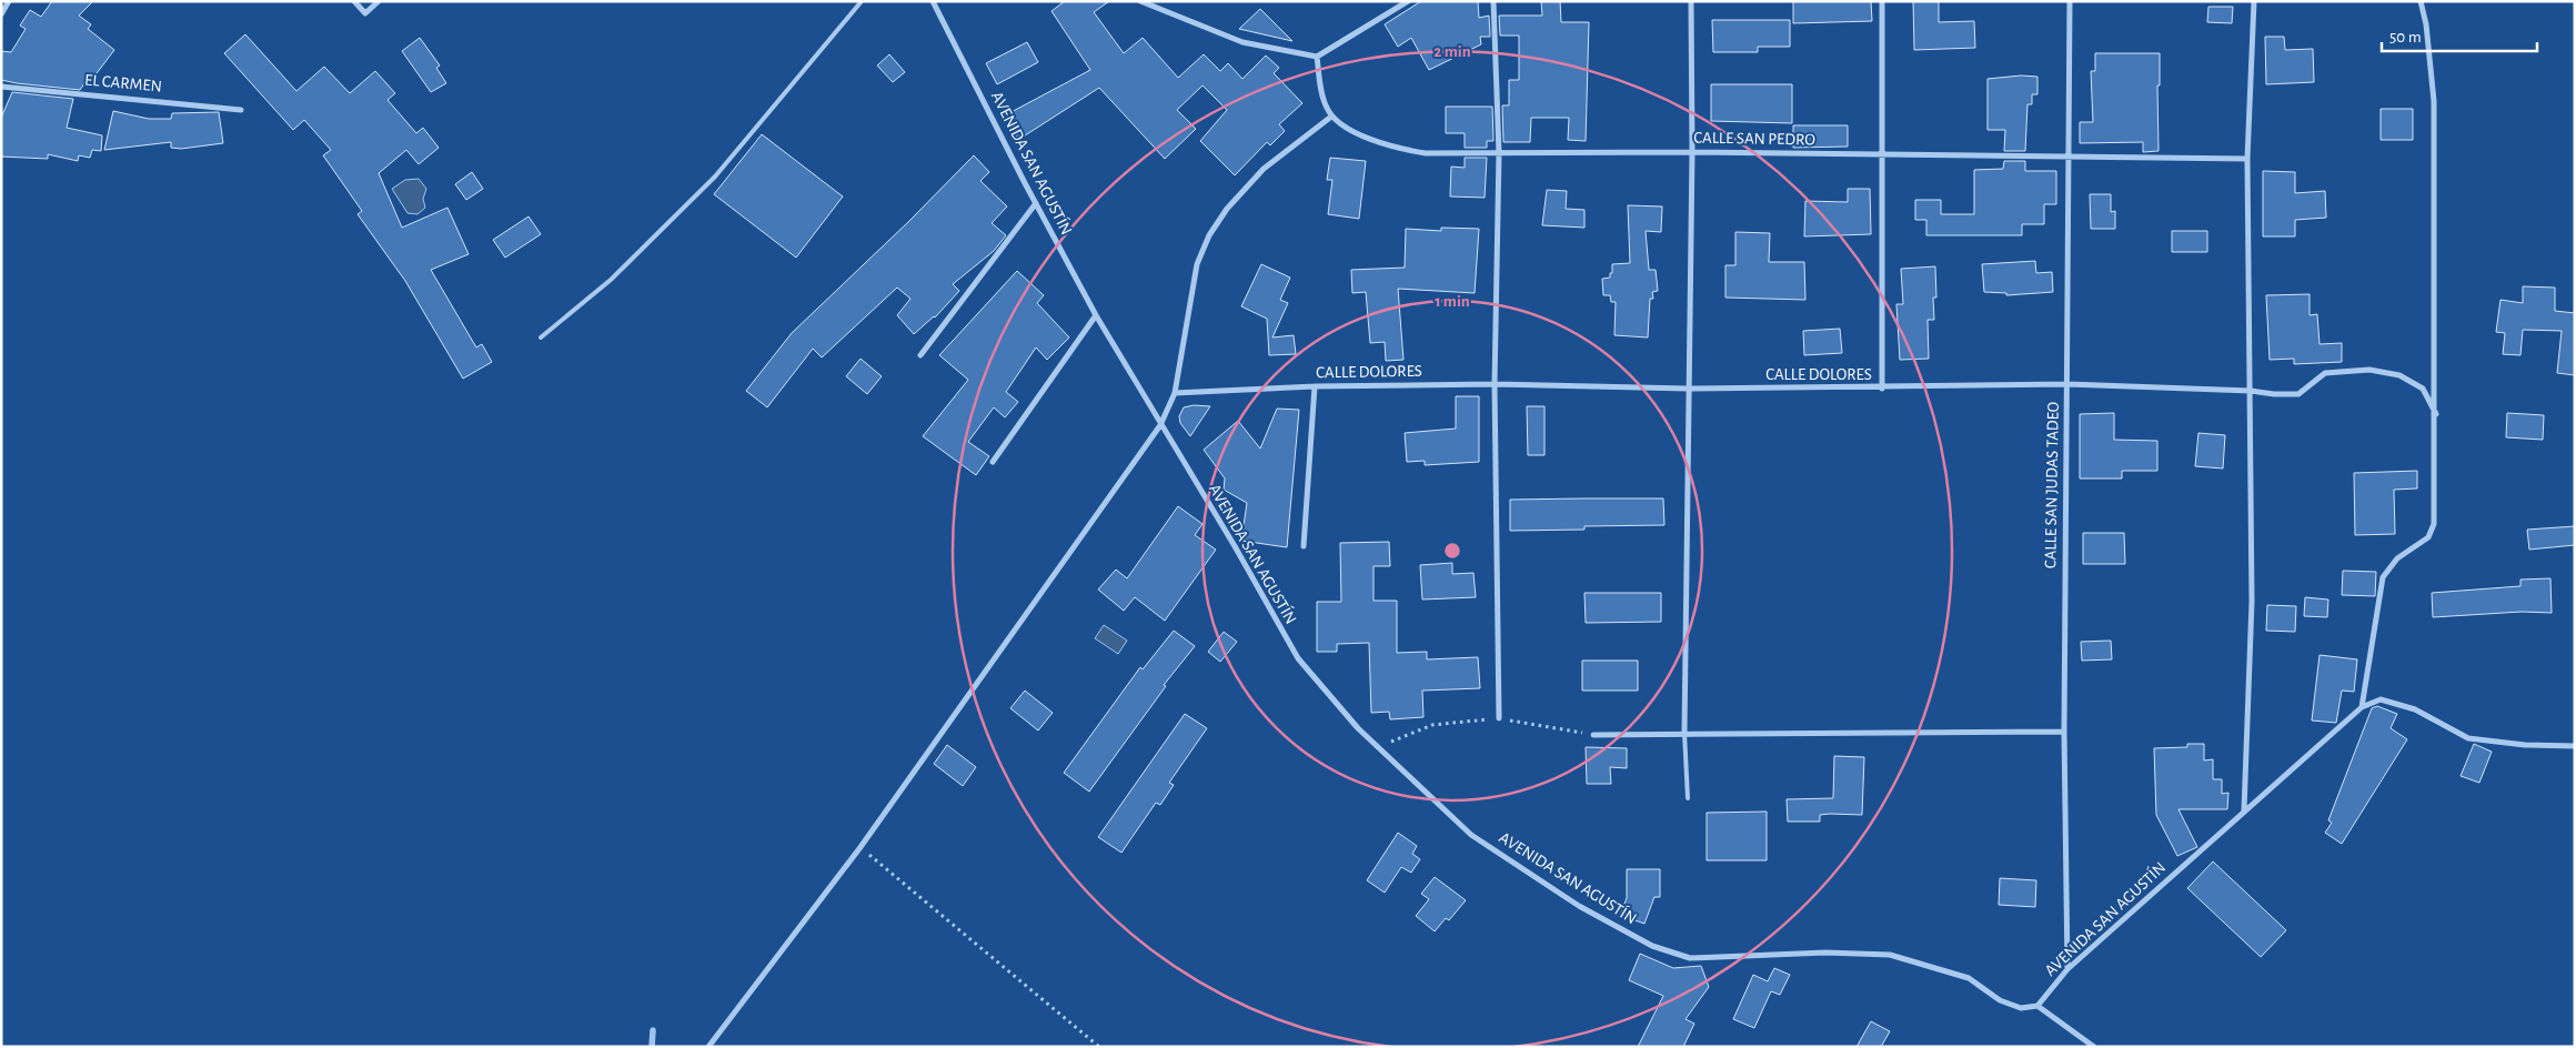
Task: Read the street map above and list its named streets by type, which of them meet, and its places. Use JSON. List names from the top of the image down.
{
  "streets": {
    "street": [
      "EL CARMEN",
      "CALLE SAN PEDRO",
      "AVENIDA SAN AGUSTÍN",
      "CALLE DOLORES",
      "CALLE SAN JUDAS TADEO"
    ]
  },
  "crossings": [
    ["CALLE SAN PEDRO", "CALLE SAN JUDAS TADEO"],
    ["AVENIDA SAN AGUSTÍN", "CALLE SAN JUDAS TADEO"],
    ["CALLE DOLORES", "CALLE SAN JUDAS TADEO"]
  ],
  "scale_bar": "50 m",
  "rings": ["2 min", "1 min"]
}
